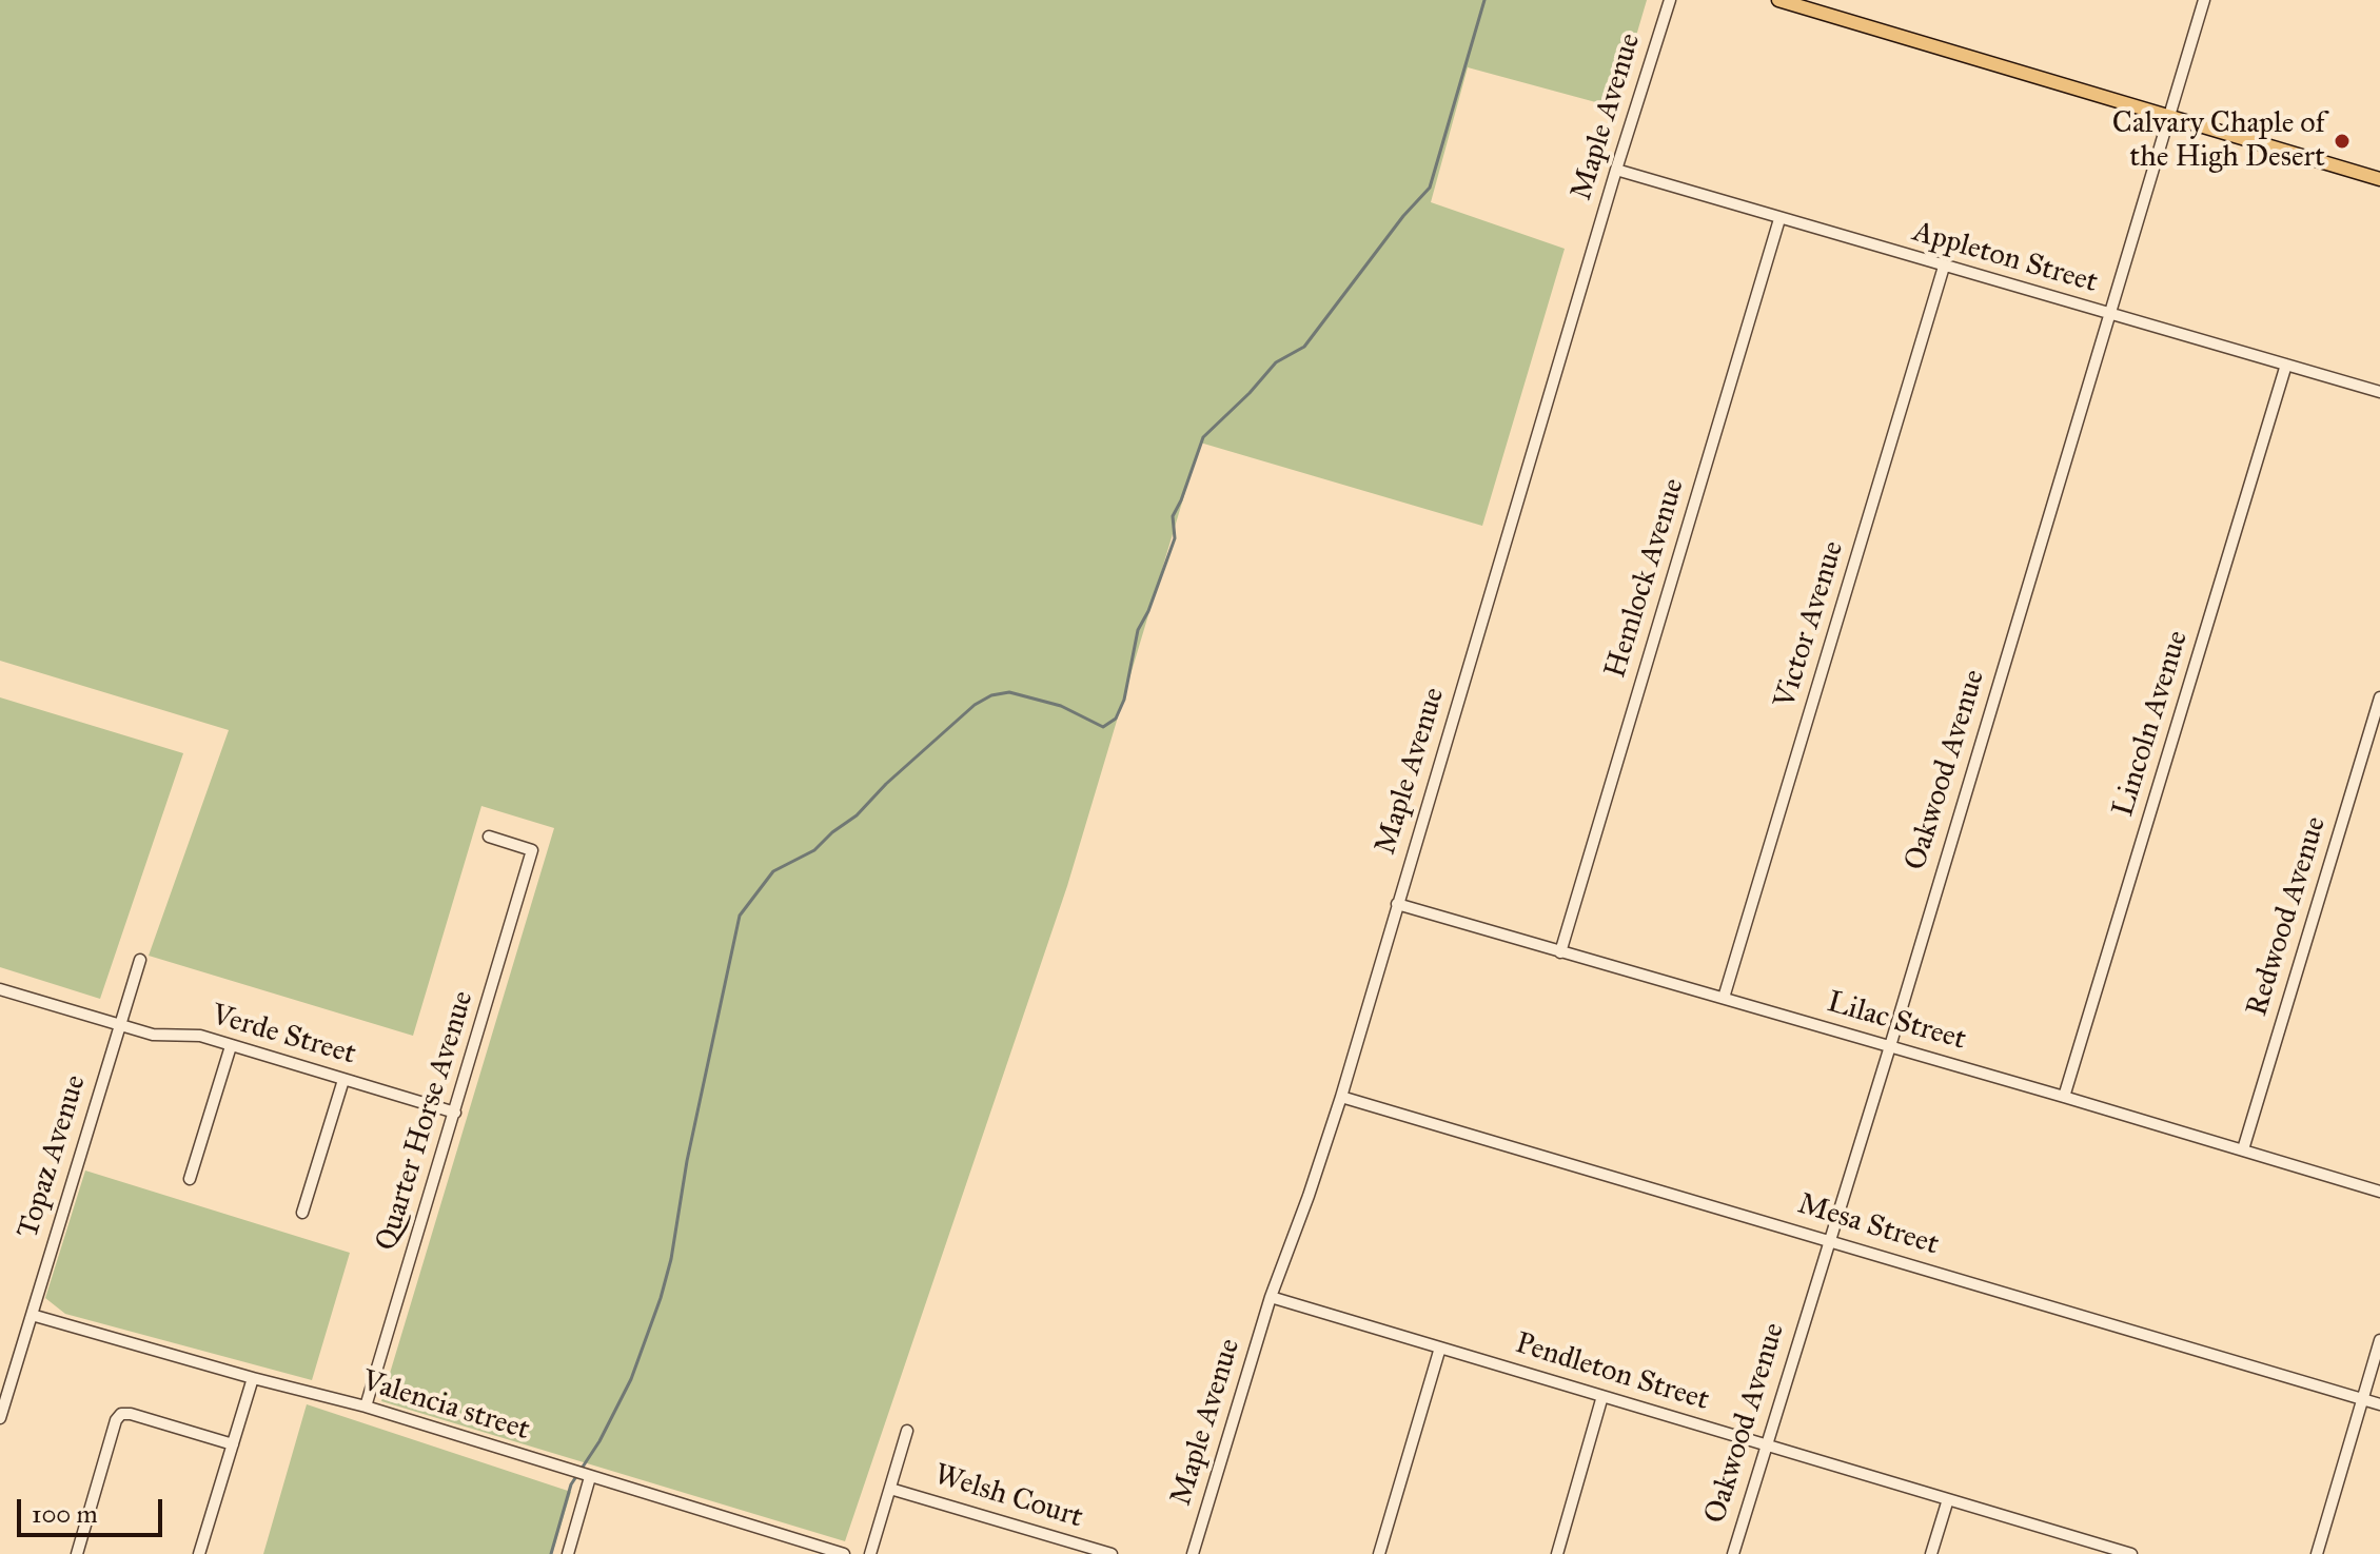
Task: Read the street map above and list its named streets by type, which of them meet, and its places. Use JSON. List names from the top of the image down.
{
  "streets": {
    "street": [
      "Maple Avenue",
      "Appleton Street",
      "Hemlock Avenue",
      "Victor Avenue",
      "Lincoln Avenue",
      "Oakwood Avenue",
      "Redwood Avenue",
      "Lilac Street",
      "Verde Street",
      "Quarter Horse Avenue",
      "Topaz Avenue",
      "Mesa Street",
      "Pendleton Street",
      "Valencia street",
      "Welsh Court"
    ]
  },
  "crossings": [
    ["Maple Avenue", "Appleton Street"],
    ["Maple Avenue", "Lilac Street"],
    ["Maple Avenue", "Mesa Street"],
    ["Maple Avenue", "Pendleton Street"],
    ["Appleton Street", "Hemlock Avenue"],
    ["Appleton Street", "Victor Avenue"],
    ["Appleton Street", "Lincoln Avenue"],
    ["Appleton Street", "Oakwood Avenue"],
    ["Hemlock Avenue", "Lilac Street"],
    ["Victor Avenue", "Lilac Street"],
    ["Lincoln Avenue", "Lilac Street"],
    ["Oakwood Avenue", "Lilac Street"],
    ["Oakwood Avenue", "Mesa Street"],
    ["Oakwood Avenue", "Pendleton Street"],
    ["Redwood Avenue", "Lilac Street"],
    ["Verde Street", "Quarter Horse Avenue"],
    ["Verde Street", "Topaz Avenue"],
    ["Quarter Horse Avenue", "Valencia street"],
    ["Topaz Avenue", "Valencia street"]
  ],
  "places": ["Calvary Chaple of the High Desert"],
  "scale_bar": "100 m"
}
